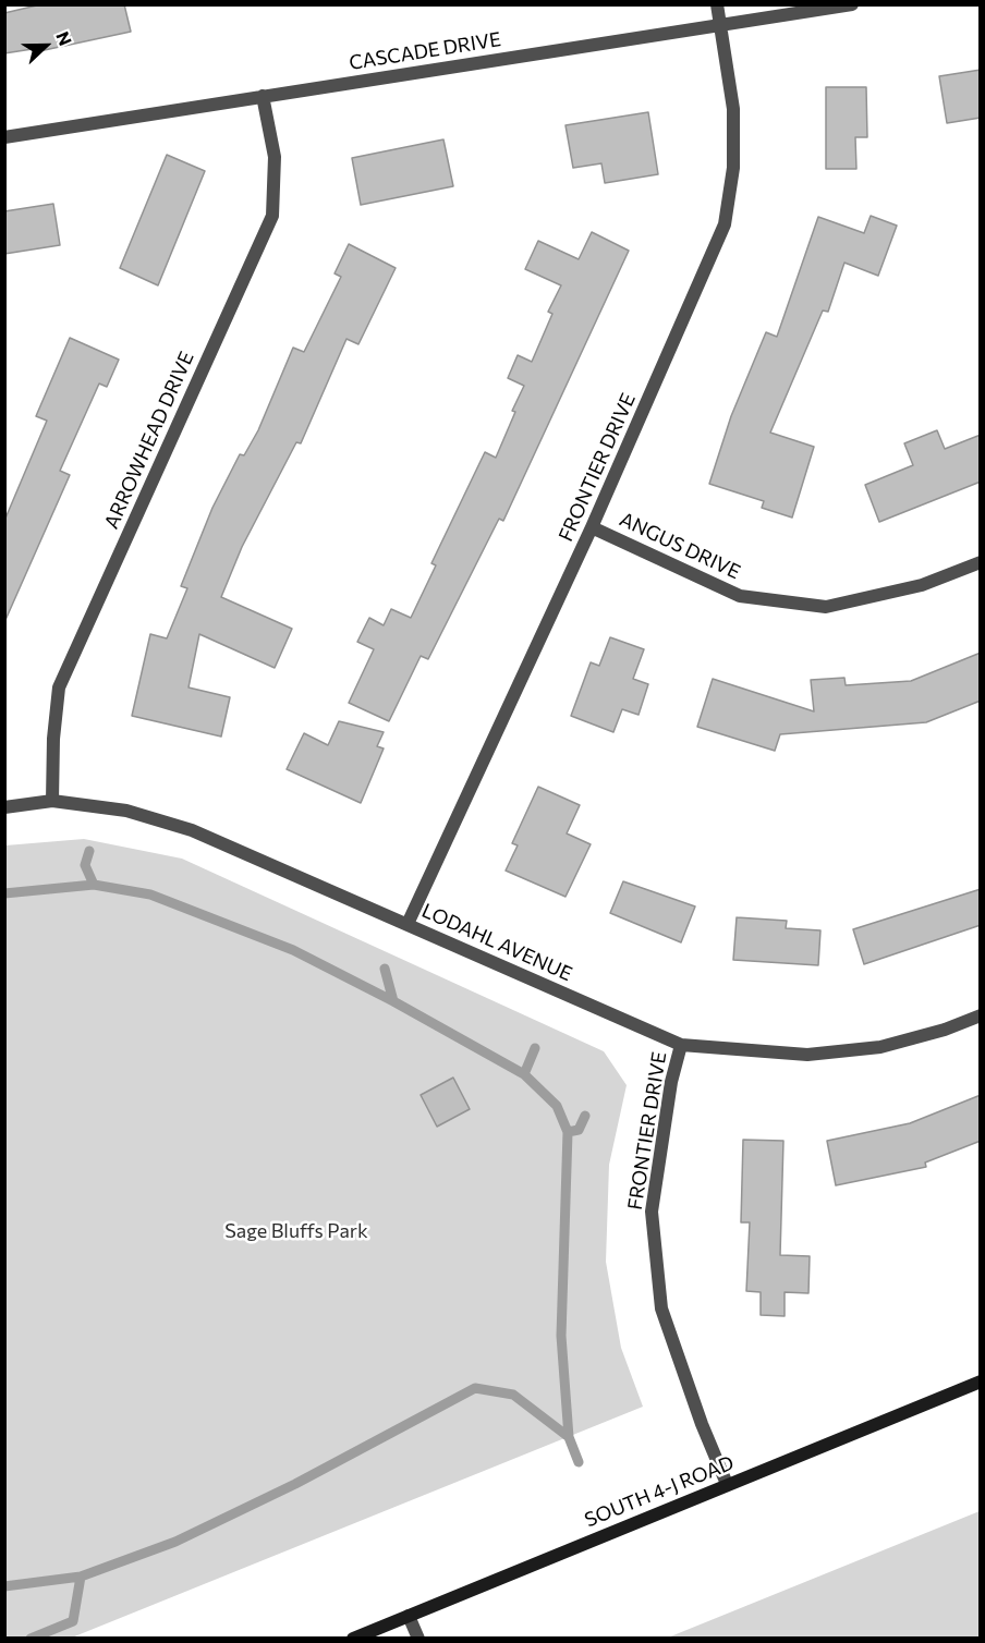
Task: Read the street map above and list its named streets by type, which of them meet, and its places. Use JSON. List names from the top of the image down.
{
  "streets": {
    "main road": ["SOUTH 4-J ROAD"],
    "street": [
      "CASCADE DRIVE",
      "ARROWHEAD DRIVE",
      "FRONTIER DRIVE",
      "ANGUS DRIVE",
      "LODAHL AVENUE"
    ]
  },
  "crossings": [
    ["CASCADE DRIVE", "ARROWHEAD DRIVE"],
    ["CASCADE DRIVE", "FRONTIER DRIVE"],
    ["ARROWHEAD DRIVE", "LODAHL AVENUE"],
    ["FRONTIER DRIVE", "ANGUS DRIVE"],
    ["FRONTIER DRIVE", "LODAHL AVENUE"],
    ["FRONTIER DRIVE", "SOUTH 4-J ROAD"]
  ],
  "parks": ["Sage Bluffs Park"],
  "north": "right"
}
